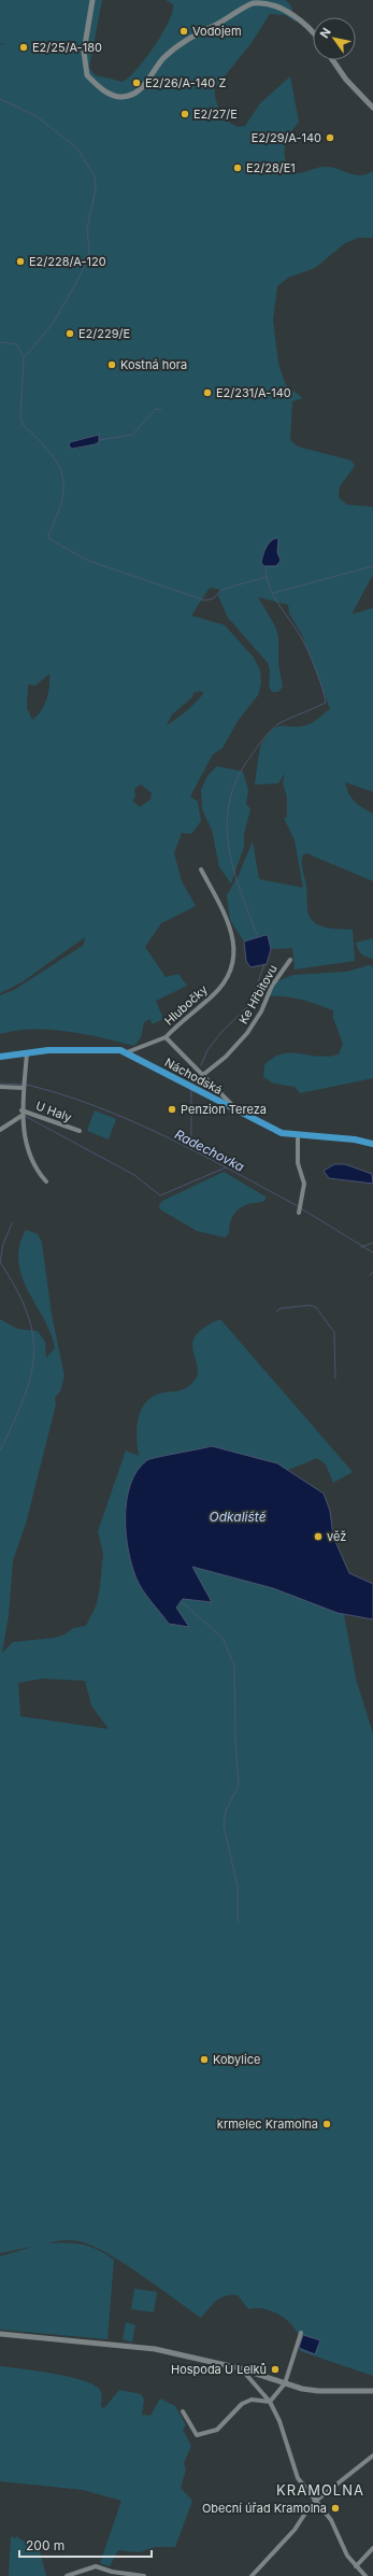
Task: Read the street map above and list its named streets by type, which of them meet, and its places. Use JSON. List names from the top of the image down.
{
  "streets": {
    "main road": ["Náchodská"],
    "street": ["Ke Hřbitovu", "Hlubočky", "U Haly"]
  },
  "districts": ["KRAMOLNA"],
  "water": ["Radechovka", "Odkaliště"],
  "places": [
    "Vodojem",
    "E2/25/A-180",
    "E2/26/A-140 Z",
    "E2/27/E",
    "E2/29/A-140",
    "E2/28/E1",
    "E2/228/A-120",
    "E2/229/E",
    "Kostná hora",
    "E2/231/A-140",
    "Penzion Tereza",
    "věž",
    "Kobylice",
    "krmelec Kramolna",
    "Hospoda U Lelků",
    "Obecní úřad Kramolna"
  ],
  "scale_bar": "200 m",
  "north": "top left"
}
